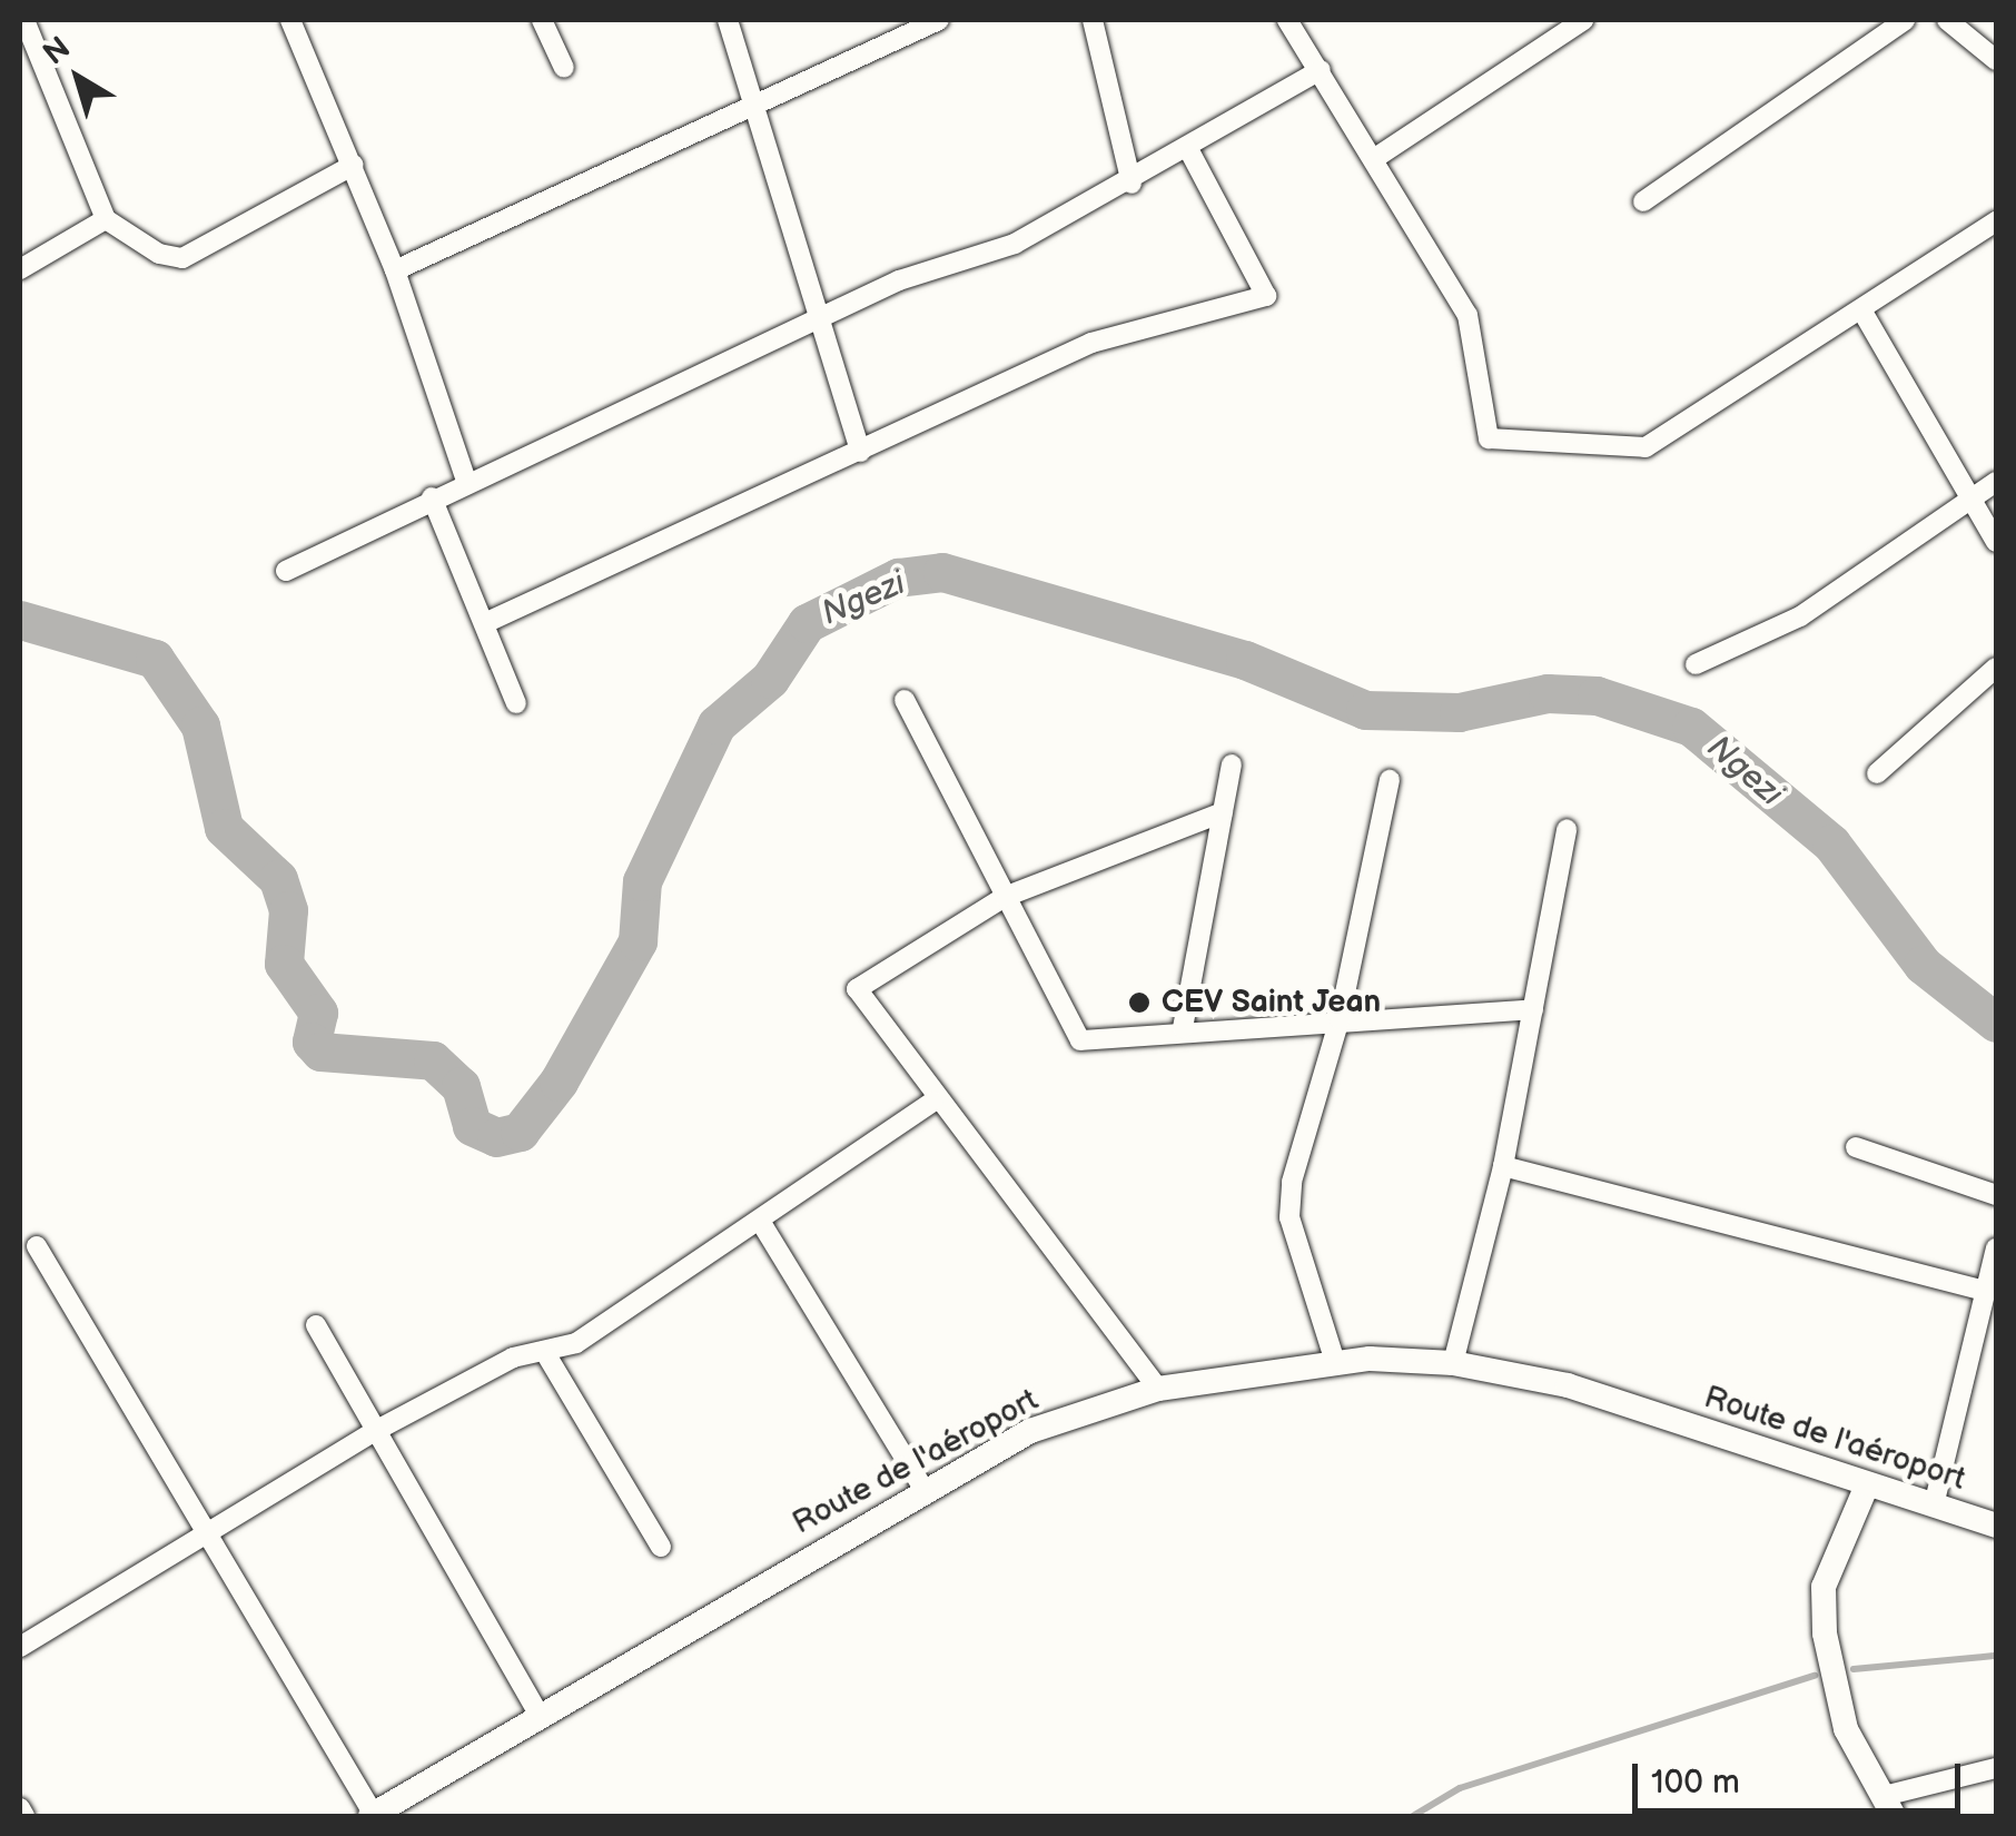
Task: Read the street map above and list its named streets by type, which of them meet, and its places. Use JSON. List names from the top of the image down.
{
  "streets": {
    "street": ["Route de l'aéroport"]
  },
  "water": ["Ngezi"],
  "places": ["CEV Saint Jean"],
  "scale_bar": "100 m",
  "north": "top left"
}
